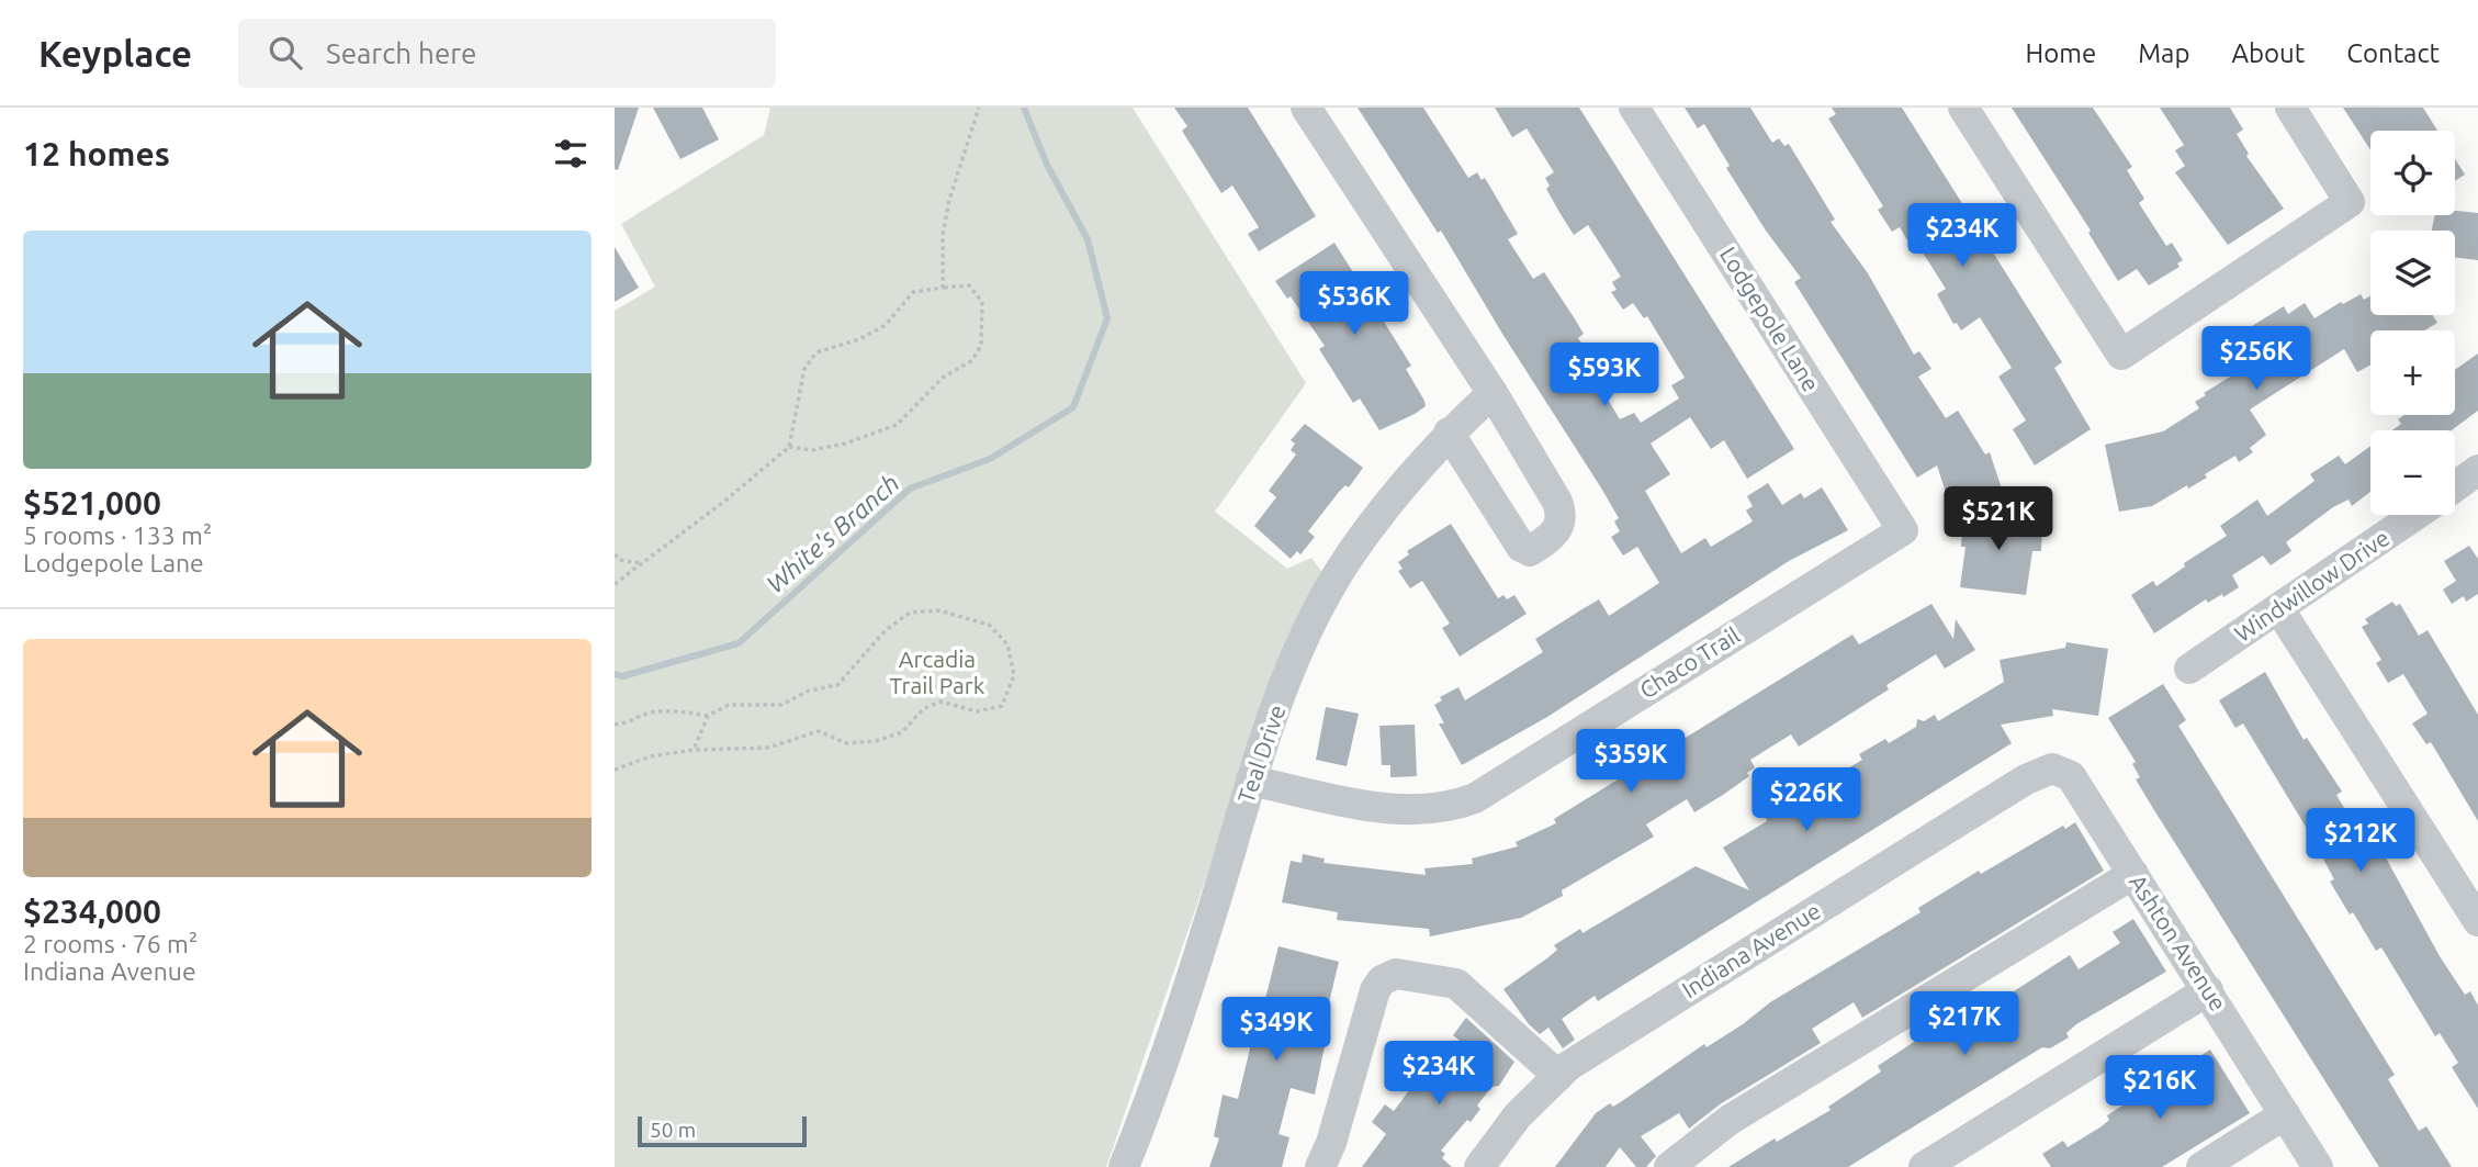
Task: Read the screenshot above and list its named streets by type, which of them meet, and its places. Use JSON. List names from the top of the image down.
{
  "streets": {
    "street": [
      "Lodgepole Lane",
      "Windwillow Drive",
      "Chaco Trail",
      "Teal Drive",
      "Ashton Avenue",
      "Indiana Avenue"
    ]
  },
  "crossings": [
    ["Lodgepole Lane", "Chaco Trail"],
    ["Chaco Trail", "Teal Drive"],
    ["Ashton Avenue", "Indiana Avenue"]
  ],
  "water": ["White's Branch"],
  "parks": ["Arcadia Trail Park"],
  "scale_bar": "50 m",
  "page": {
    "header": "Keyplace",
    "search": "Search here",
    "nav": [
      "Home",
      "Map",
      "About",
      "Contact"
    ],
    "heading": "12 homes",
    "map_buttons": ["+", "−"],
    "list": [
      {
        "name": "$521,000",
        "note": "5 rooms · 133 m² · Lodgepole Lane"
      },
      {
        "name": "$234,000",
        "note": "2 rooms · 76 m² · Indiana Avenue"
      }
    ],
    "price": [
      "$234K",
      "$536K",
      "$256K",
      "$593K",
      "$521K",
      "$359K",
      "$226K",
      "$212K",
      "$217K",
      "$349K",
      "$234K",
      "$216K"
    ],
    "scale": "50 m"
  }
}
